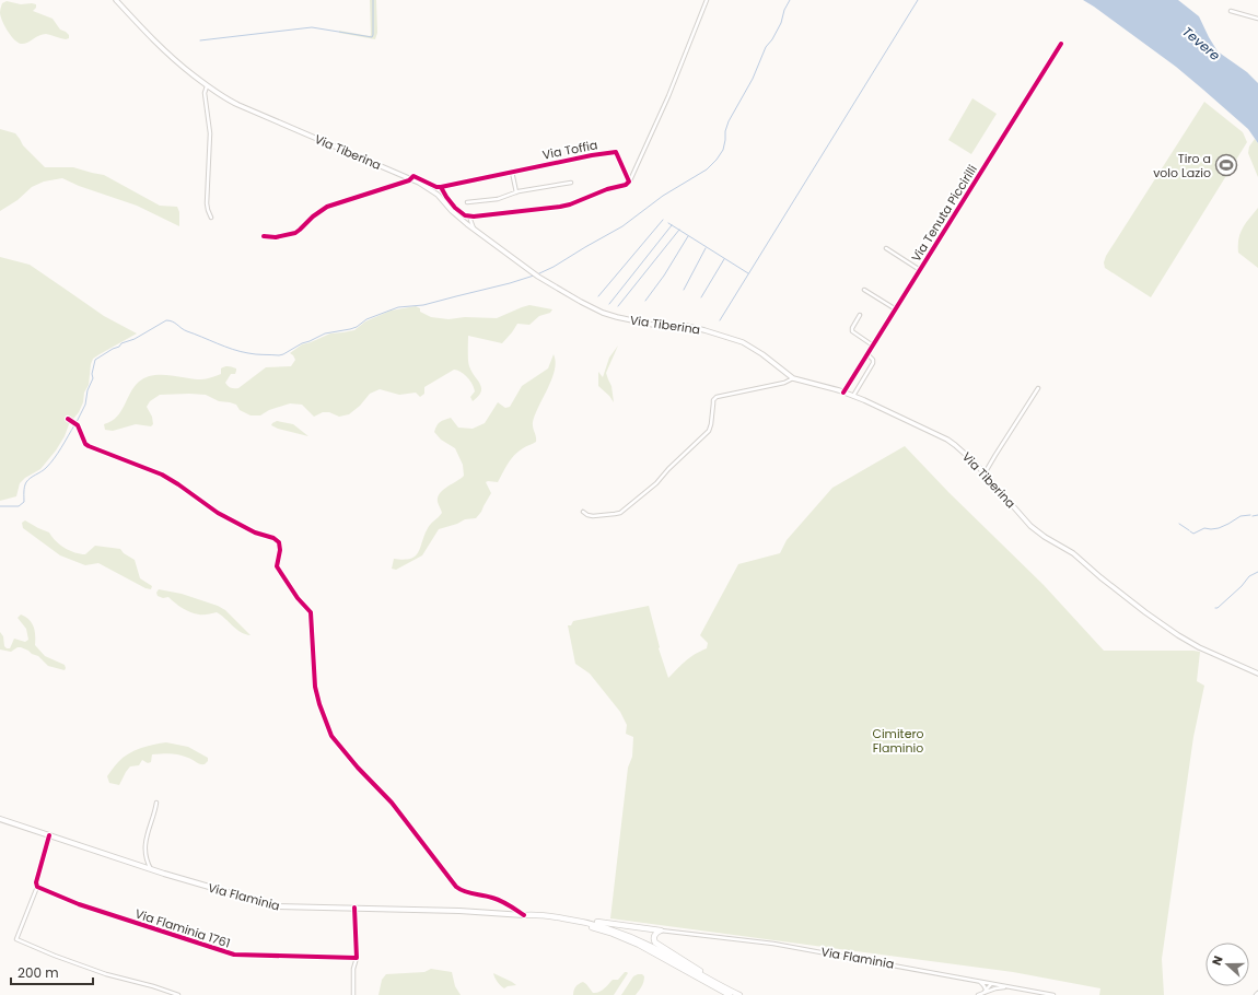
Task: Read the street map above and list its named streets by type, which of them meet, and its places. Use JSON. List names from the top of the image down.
{
  "streets": {
    "highway": ["Via Flaminia"],
    "main road": ["Via Tiberina"],
    "street": ["Via Toffia", "Via Tenuta Piccirilli", "Via Flaminia 1761"]
  },
  "crossings": [
    ["Via Tiberina", "Via Tenuta Piccirilli"]
  ],
  "water": ["Tevere"],
  "parks": ["Cimitero Flaminio"],
  "places": {
    "sports": ["Tiro a volo Lazio"]
  },
  "scale_bar": "200 m",
  "north": "left"
}
